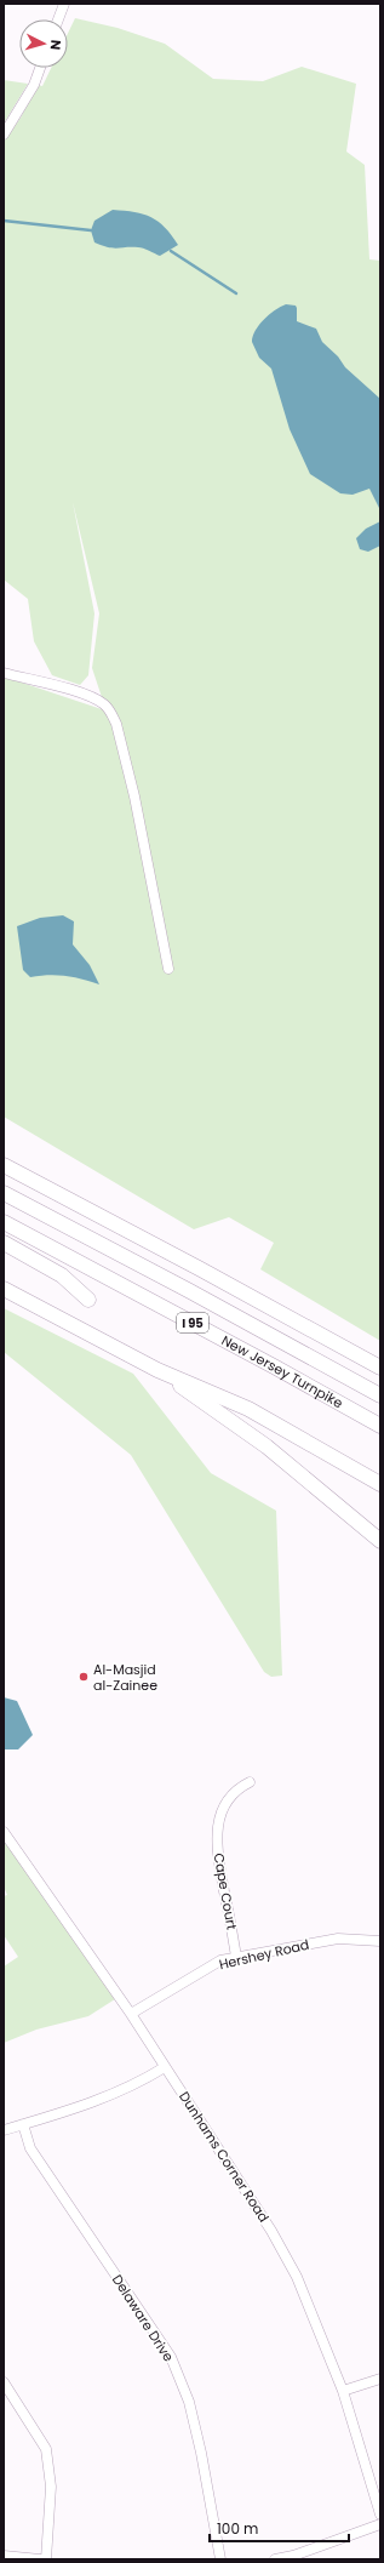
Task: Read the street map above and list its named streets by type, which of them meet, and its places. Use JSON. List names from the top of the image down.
{
  "streets": {
    "highway": ["I 95", "New Jersey Turnpike"],
    "street": [
      "Cape Court",
      "Hershey Road",
      "Dunhams Corner Road",
      "Delaware Drive"
    ]
  },
  "crossings": [
    ["Cape Court", "Hershey Road"],
    ["Hershey Road", "Dunhams Corner Road"]
  ],
  "places": ["Al-Masjid al-Zainee"],
  "scale_bar": "100 m",
  "north": "right"
}
